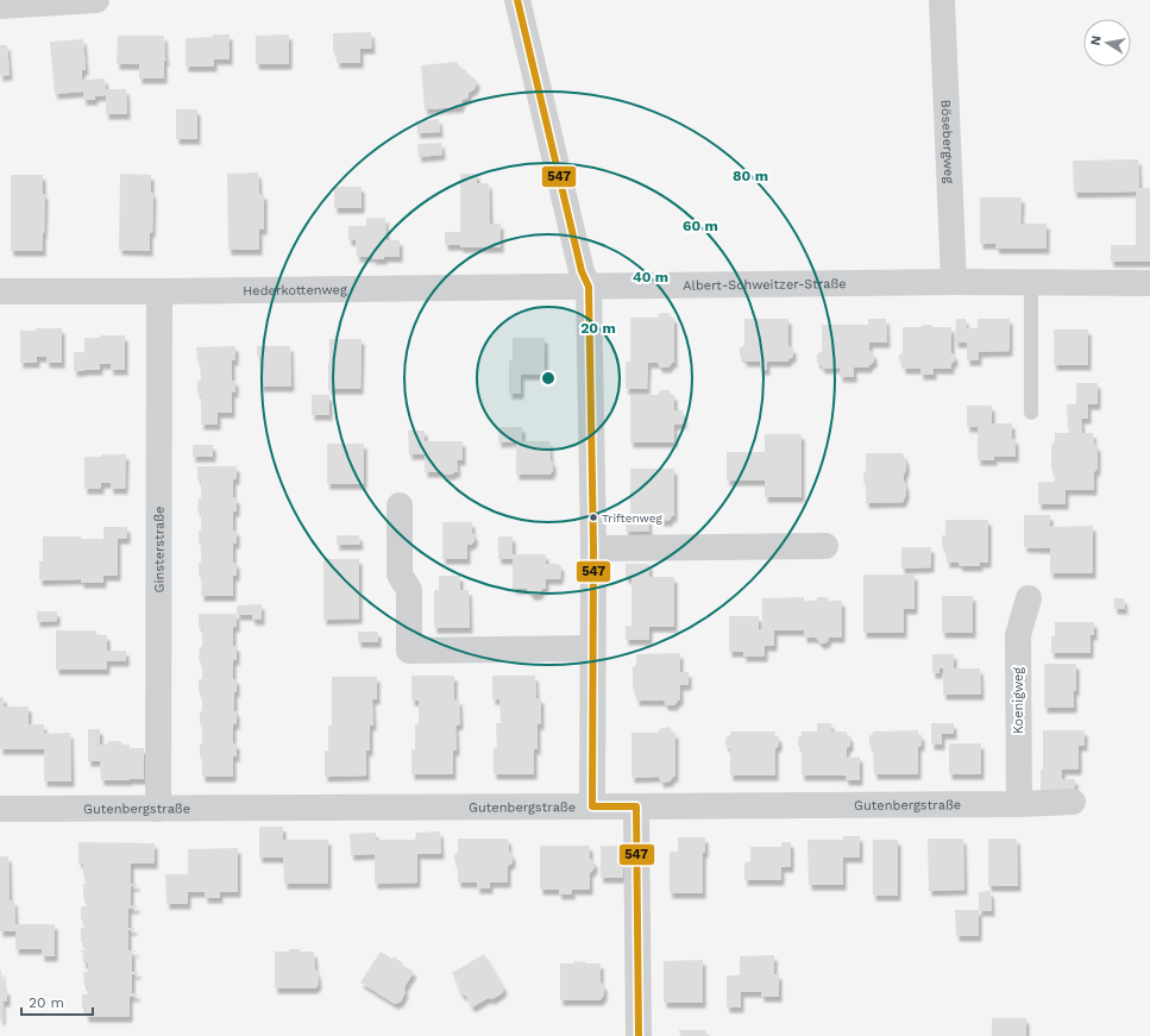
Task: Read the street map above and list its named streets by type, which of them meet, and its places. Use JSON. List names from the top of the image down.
{
  "streets": {
    "street": [
      "Bösebergweg",
      "Albert-Schweitzer-Straße",
      "Hederkottenweg",
      "Ginsterstraße",
      "Koenigweg",
      "Gutenbergstraße"
    ]
  },
  "crossings": [
    ["Bösebergweg", "Albert-Schweitzer-Straße"],
    ["Albert-Schweitzer-Straße", "Hederkottenweg"],
    ["Hederkottenweg", "Ginsterstraße"],
    ["Ginsterstraße", "Gutenbergstraße"],
    ["Koenigweg", "Gutenbergstraße"]
  ],
  "places": ["Triftenweg"],
  "lines": ["transit line 547"],
  "scale_bar": "20 m",
  "north": "left",
  "rings": [
    "80 m",
    "60 m",
    "40 m",
    "20 m"
  ]
}
